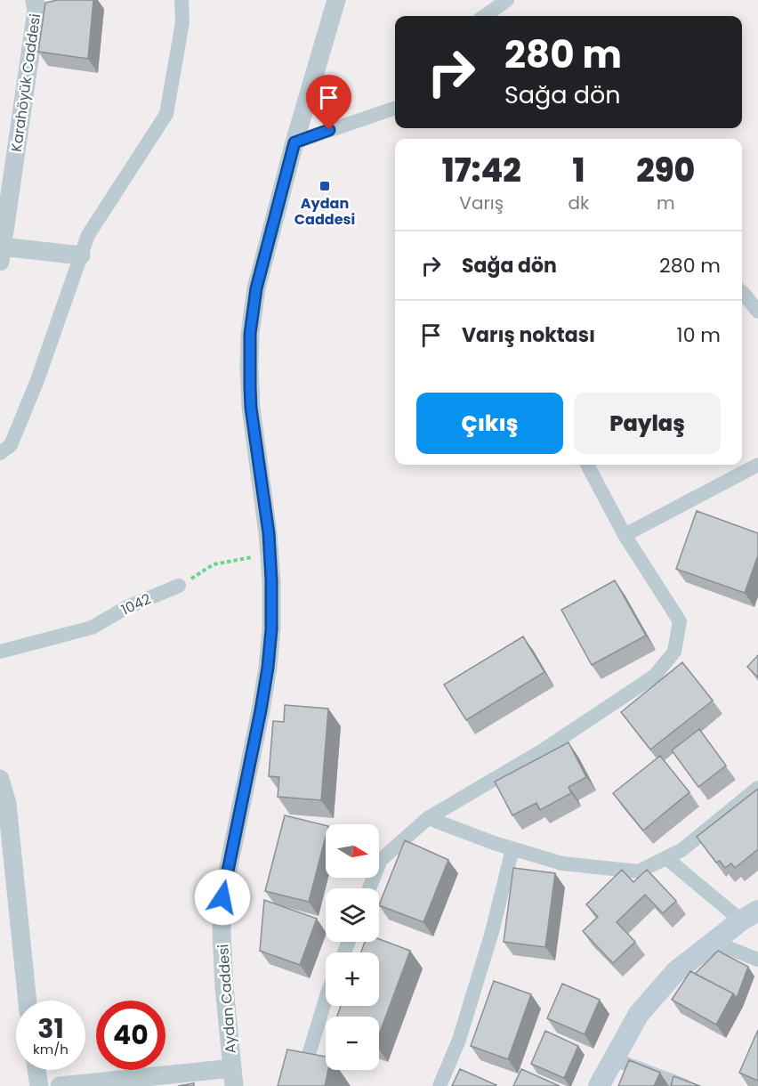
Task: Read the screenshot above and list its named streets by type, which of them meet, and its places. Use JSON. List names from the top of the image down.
{
  "streets": {
    "street": ["Karahöyük Caddesi", "1042", "Aydan Caddesi"]
  },
  "places": {
    "transit": ["Aydan Caddesi"]
  },
  "north": "right",
  "page": {
    "turn": ["280 m", "Sağa dön"],
    "eta": [
      "17:42",
      "Varış",
      "1",
      "dk",
      "290",
      "m"
    ],
    "list": [
      {
        "name": "Sağa dön",
        "value": "280 m"
      },
      {
        "name": "Varış noktası",
        "value": "10 m"
      }
    ],
    "buttons": ["Çıkış", "Paylaş"],
    "map_buttons": ["+", "−"],
    "speed": "31 km/h",
    "limit": "40"
  }
}
